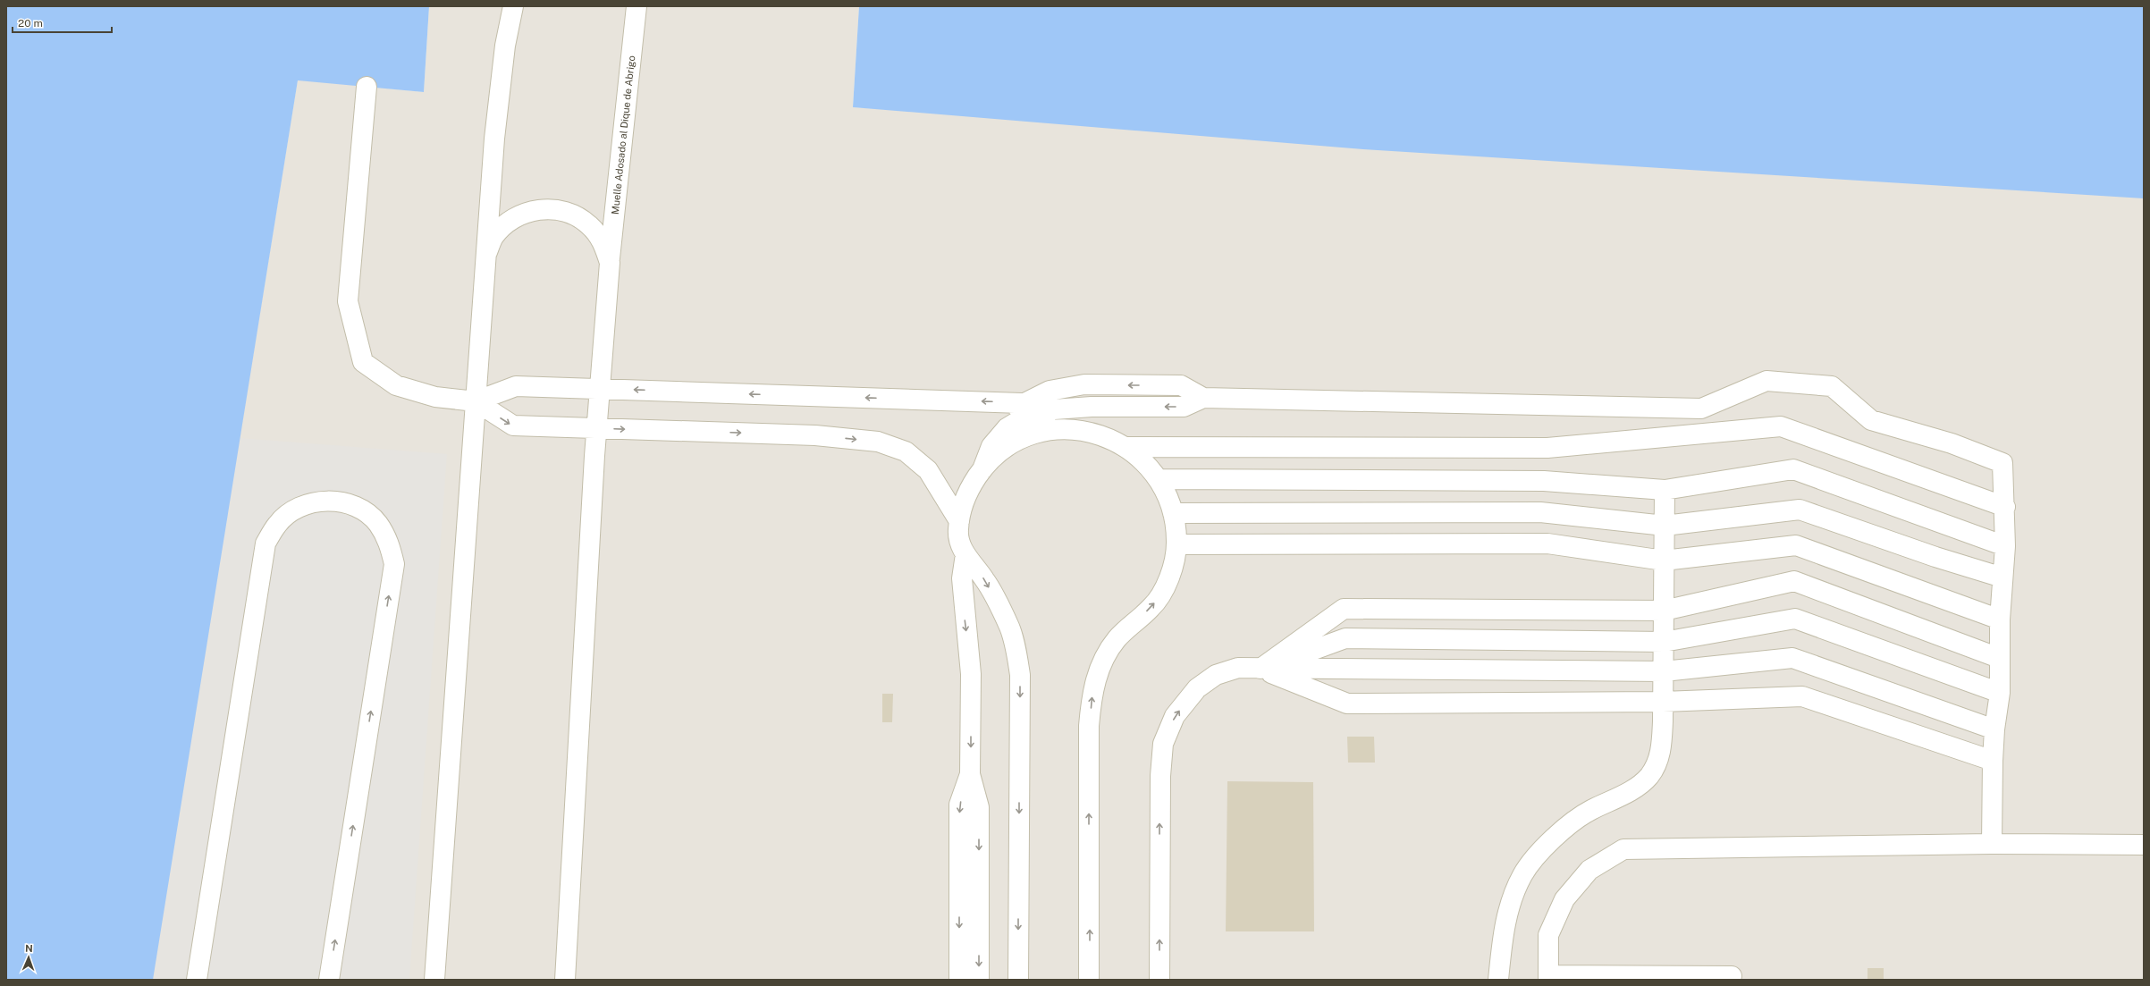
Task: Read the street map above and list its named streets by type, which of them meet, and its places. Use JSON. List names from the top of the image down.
{
  "streets": {
    "street": ["Muelle Adosado al Dique de Abrigo"]
  },
  "scale_bar": "20 m",
  "north": "top"
}
